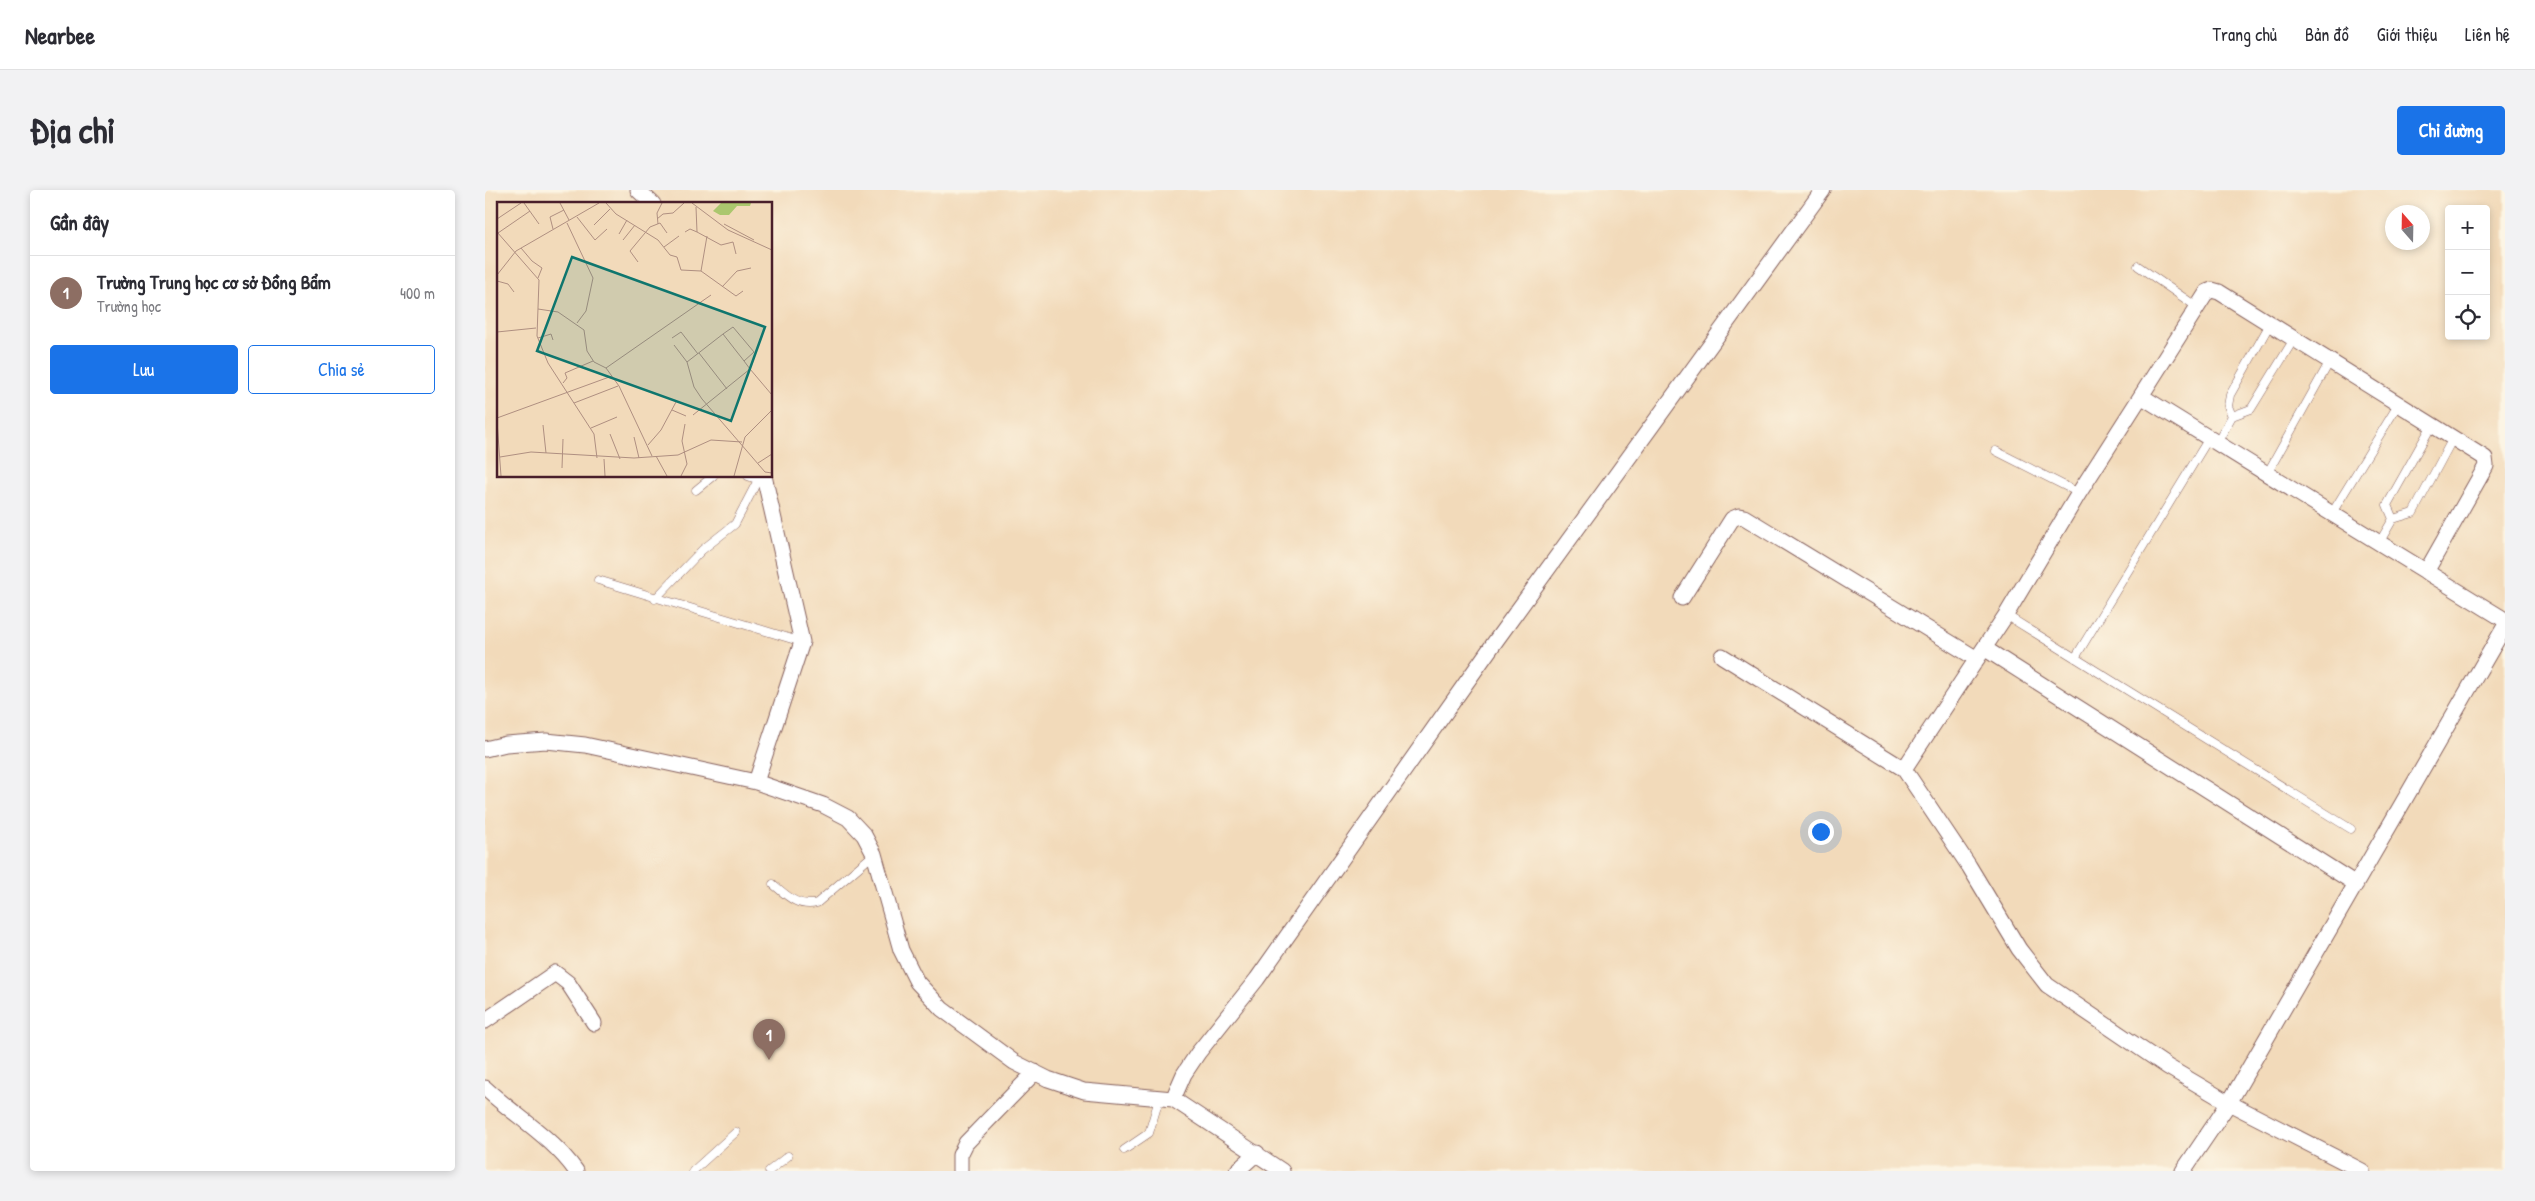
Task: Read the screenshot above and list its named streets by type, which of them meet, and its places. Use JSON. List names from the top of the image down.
{
  "north": "top",
  "page": {
    "header": "Nearbee",
    "nav": [
      "Trang chủ",
      "Bản đồ",
      "Giới thiệu",
      "Liên hệ"
    ],
    "buttons": [
      "Chỉ đường",
      ["Lưu", "Chia sẻ"]
    ],
    "title": "Địa chỉ",
    "heading": "Gần đây",
    "map_buttons": ["+", "−"],
    "list": [
      {
        "mark": "1",
        "name": "Trường Trung học cơ sở Đồng Bẩm",
        "note": "Trường học",
        "value": "400 m"
      }
    ],
    "pins": "1"
  }
}
